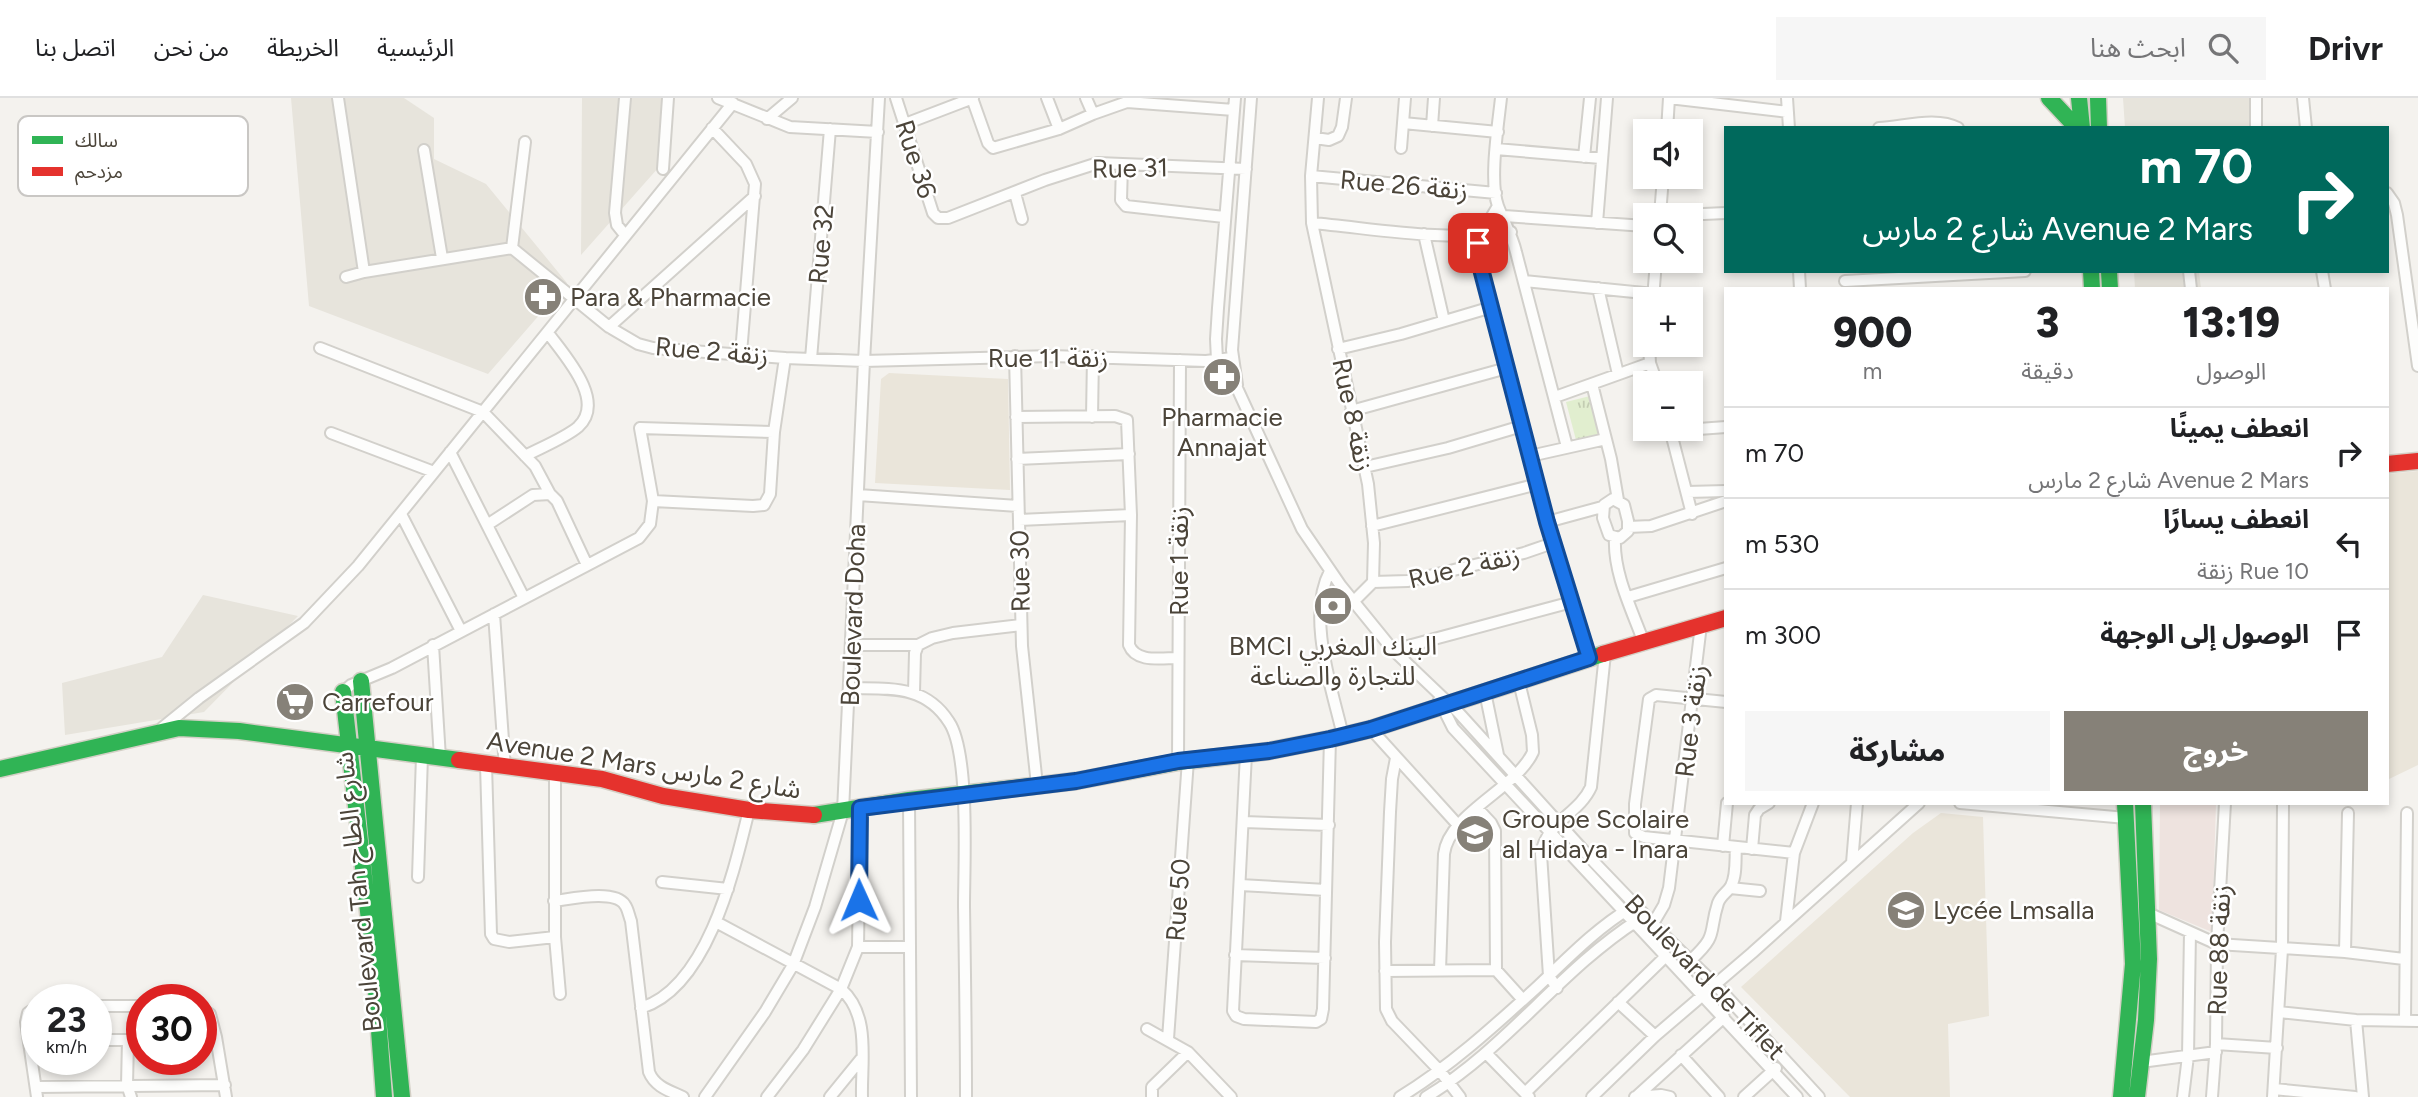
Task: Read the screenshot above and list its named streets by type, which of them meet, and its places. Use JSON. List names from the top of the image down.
{
  "streets": {
    "street": [
      "Rue 36",
      "Rue 31",
      "Rue 26 زنقة",
      "Rue 32",
      "Rue 2 زنقة",
      "Rue 11 زنقة",
      "Rue 8 زنقة",
      "Rue 1 زنقة",
      "Rue 30",
      "Boulevard Doha",
      "Rue 3 زنقة",
      "Avenue 2 Mars شارع 2 مارس",
      "Boulevard Tah شارع الطاح",
      "Rue 50",
      "Rue 88 زنقة",
      "Boulevard de Tiflet"
    ]
  },
  "crossings": [
    ["Rue 36", "Rue 31"],
    ["Rue 26 زنقة", "Rue 8 زنقة"],
    ["Rue 32", "Rue 2 زنقة"],
    ["Rue 2 زنقة", "Rue 11 زنقة"],
    ["Rue 2 زنقة", "Rue 8 زنقة"],
    ["Rue 2 زنقة", "Boulevard Doha"],
    ["Rue 11 زنقة", "Rue 1 زنقة"],
    ["Rue 11 زنقة", "Rue 30"],
    ["Rue 11 زنقة", "Boulevard Doha"],
    ["Rue 1 زنقة", "Avenue 2 Mars شارع 2 مارس"],
    ["Rue 1 زنقة", "Rue 50"],
    ["Rue 30", "Avenue 2 Mars شارع 2 مارس"],
    ["Boulevard Doha", "Avenue 2 Mars شارع 2 مارس"],
    ["Rue 3 زنقة", "Avenue 2 Mars شارع 2 مارس"],
    ["Rue 3 زنقة", "Boulevard de Tiflet"],
    ["Avenue 2 Mars شارع 2 مارس", "Boulevard Tah شارع الطاح"],
    ["Avenue 2 Mars شارع 2 مارس", "Rue 50"],
    ["Avenue 2 Mars شارع 2 مارس", "Boulevard de Tiflet"]
  ],
  "places": {
    "pharmacy": ["Para & Pharmacie", "Pharmacie Annajat"],
    "bank": ["BMCI البنك المغربي للتجارة والصناعة"],
    "supermarket": ["Carrefour"],
    "school or university": ["Groupe Scolaire al Hidaya - Inara", "Lycée Lmsalla"]
  },
  "legend": ["سالك", "مزدحم"],
  "page": {
    "header": "Drivr",
    "search": "ابحث هنا",
    "nav": [
      "الرئيسية",
      "الخريطة",
      "من نحن",
      "اتصل بنا"
    ],
    "map_buttons": ["+", "−"],
    "turn": ["70 m", "Avenue 2 Mars شارع 2 مارس"],
    "eta": [
      "13:19",
      "الوصول",
      "3",
      "دقيقة",
      "900",
      "m"
    ],
    "list": [
      {
        "name": "انعطف يمينًا",
        "note": "Avenue 2 Mars شارع 2 مارس",
        "value": "70 m"
      },
      {
        "name": "انعطف يسارًا",
        "note": "Rue 10 زنقة",
        "value": "530 m"
      },
      {
        "name": "الوصول إلى الوجهة",
        "value": "300 m"
      }
    ],
    "buttons": ["خروج", "مشاركة"],
    "speed": "23 km/h",
    "limit": "30"
  }
}
